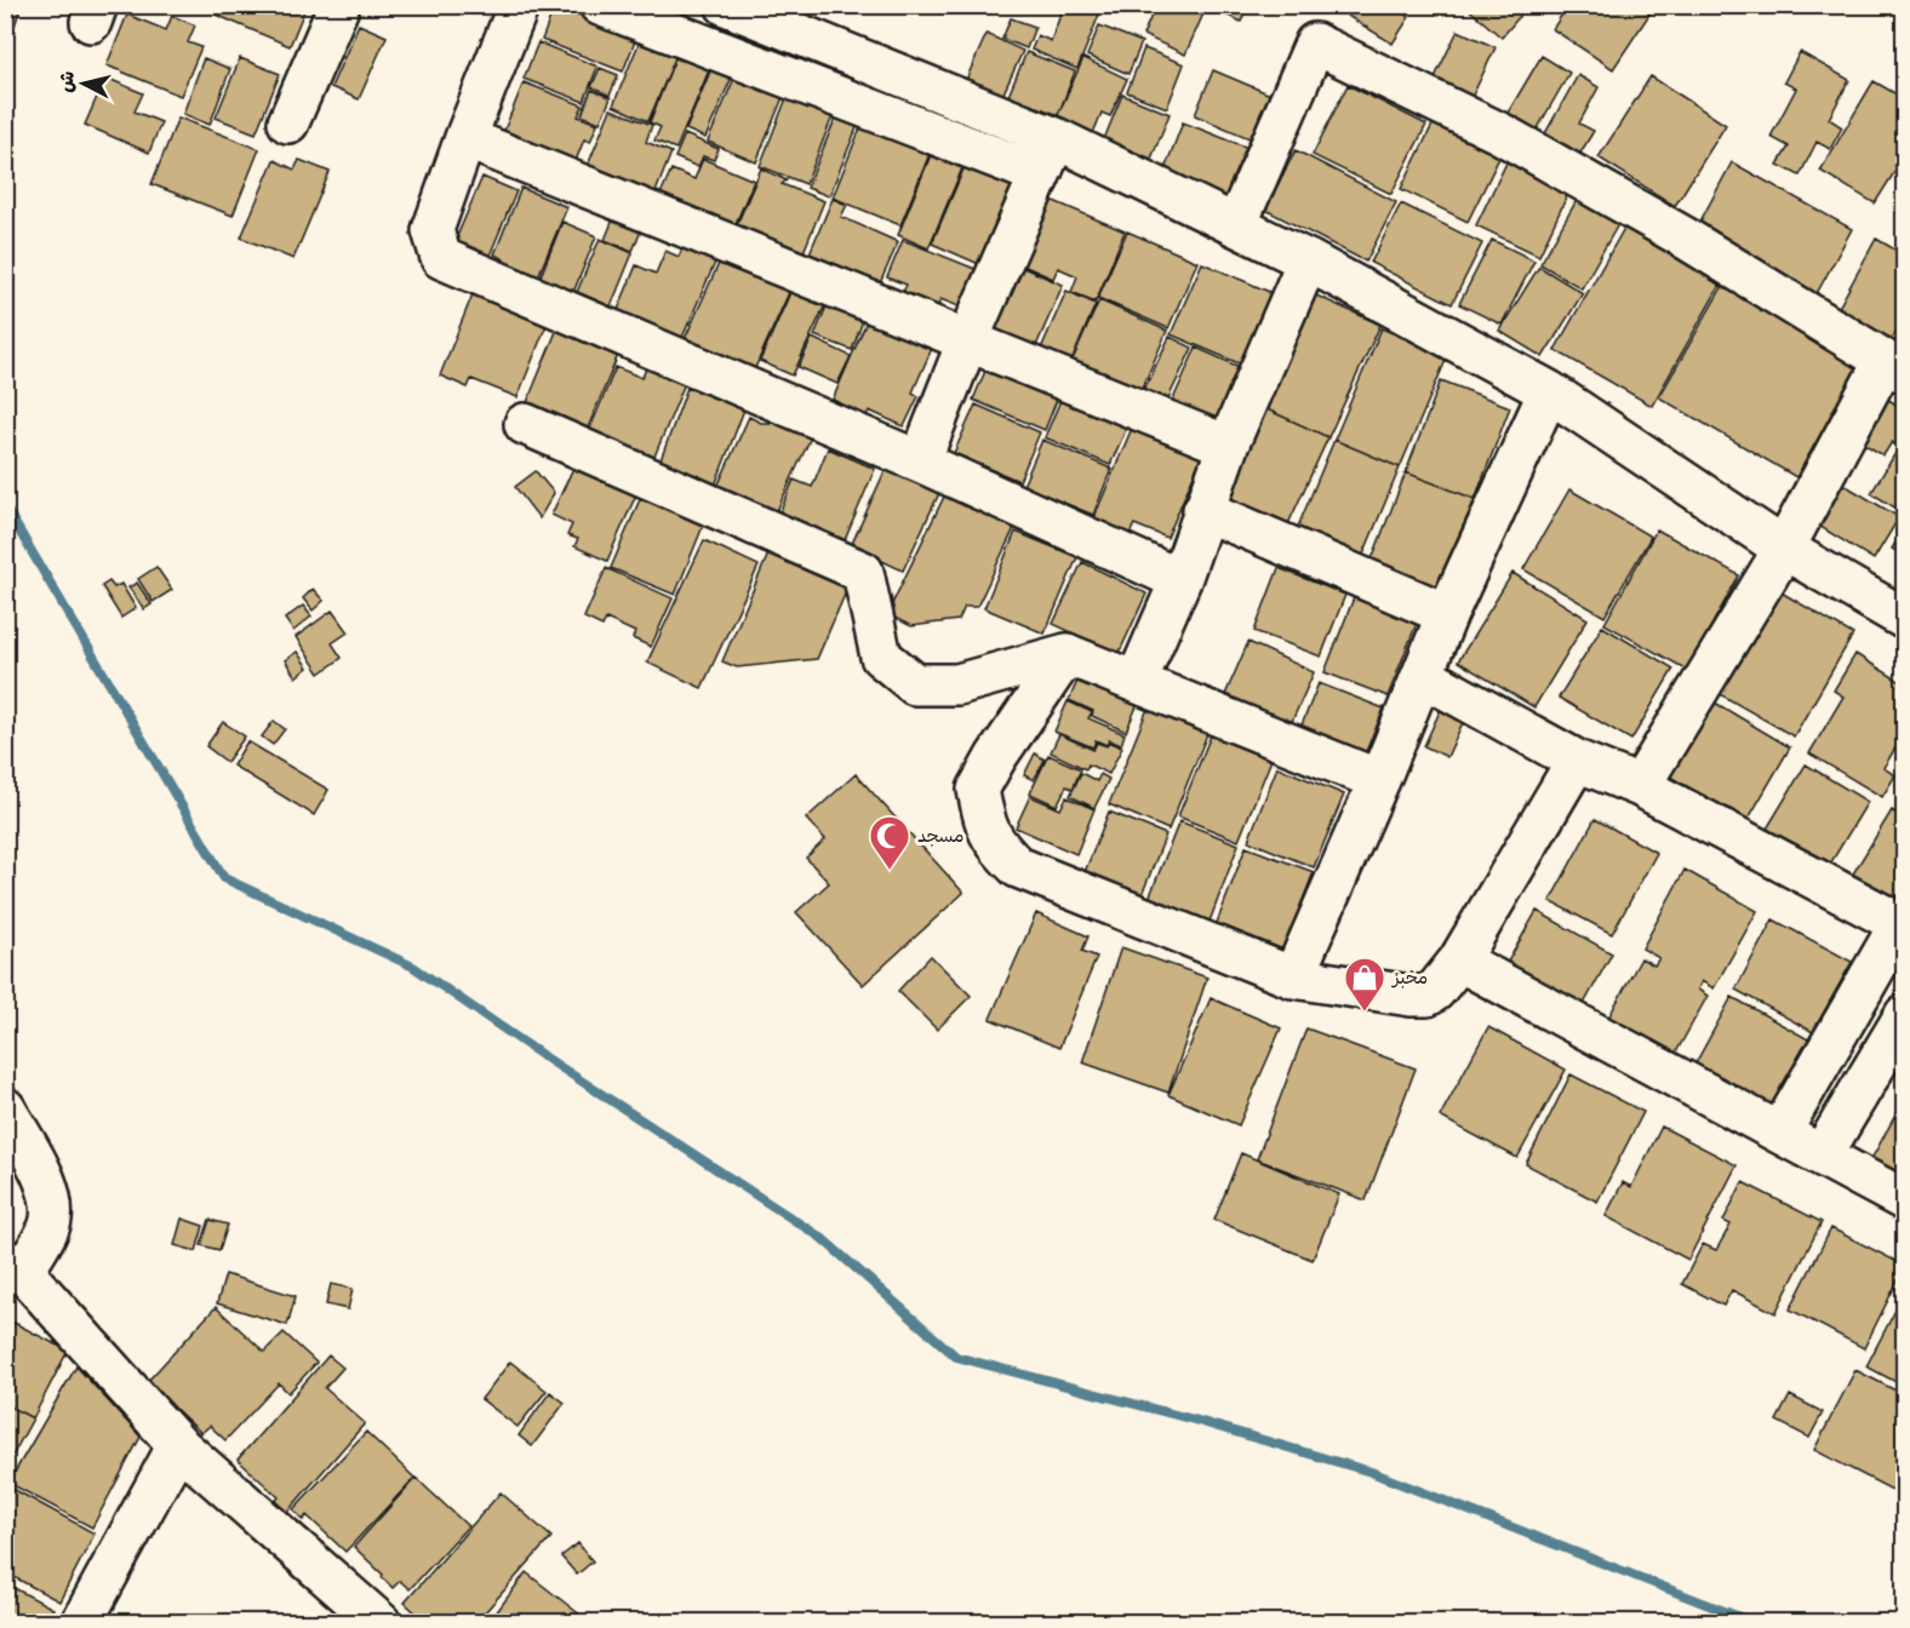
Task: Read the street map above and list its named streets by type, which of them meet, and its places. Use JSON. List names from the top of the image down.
{
  "places": {
    "mosque": ["مسجد"],
    "shop": ["مخبز"]
  },
  "north": "left"
}
